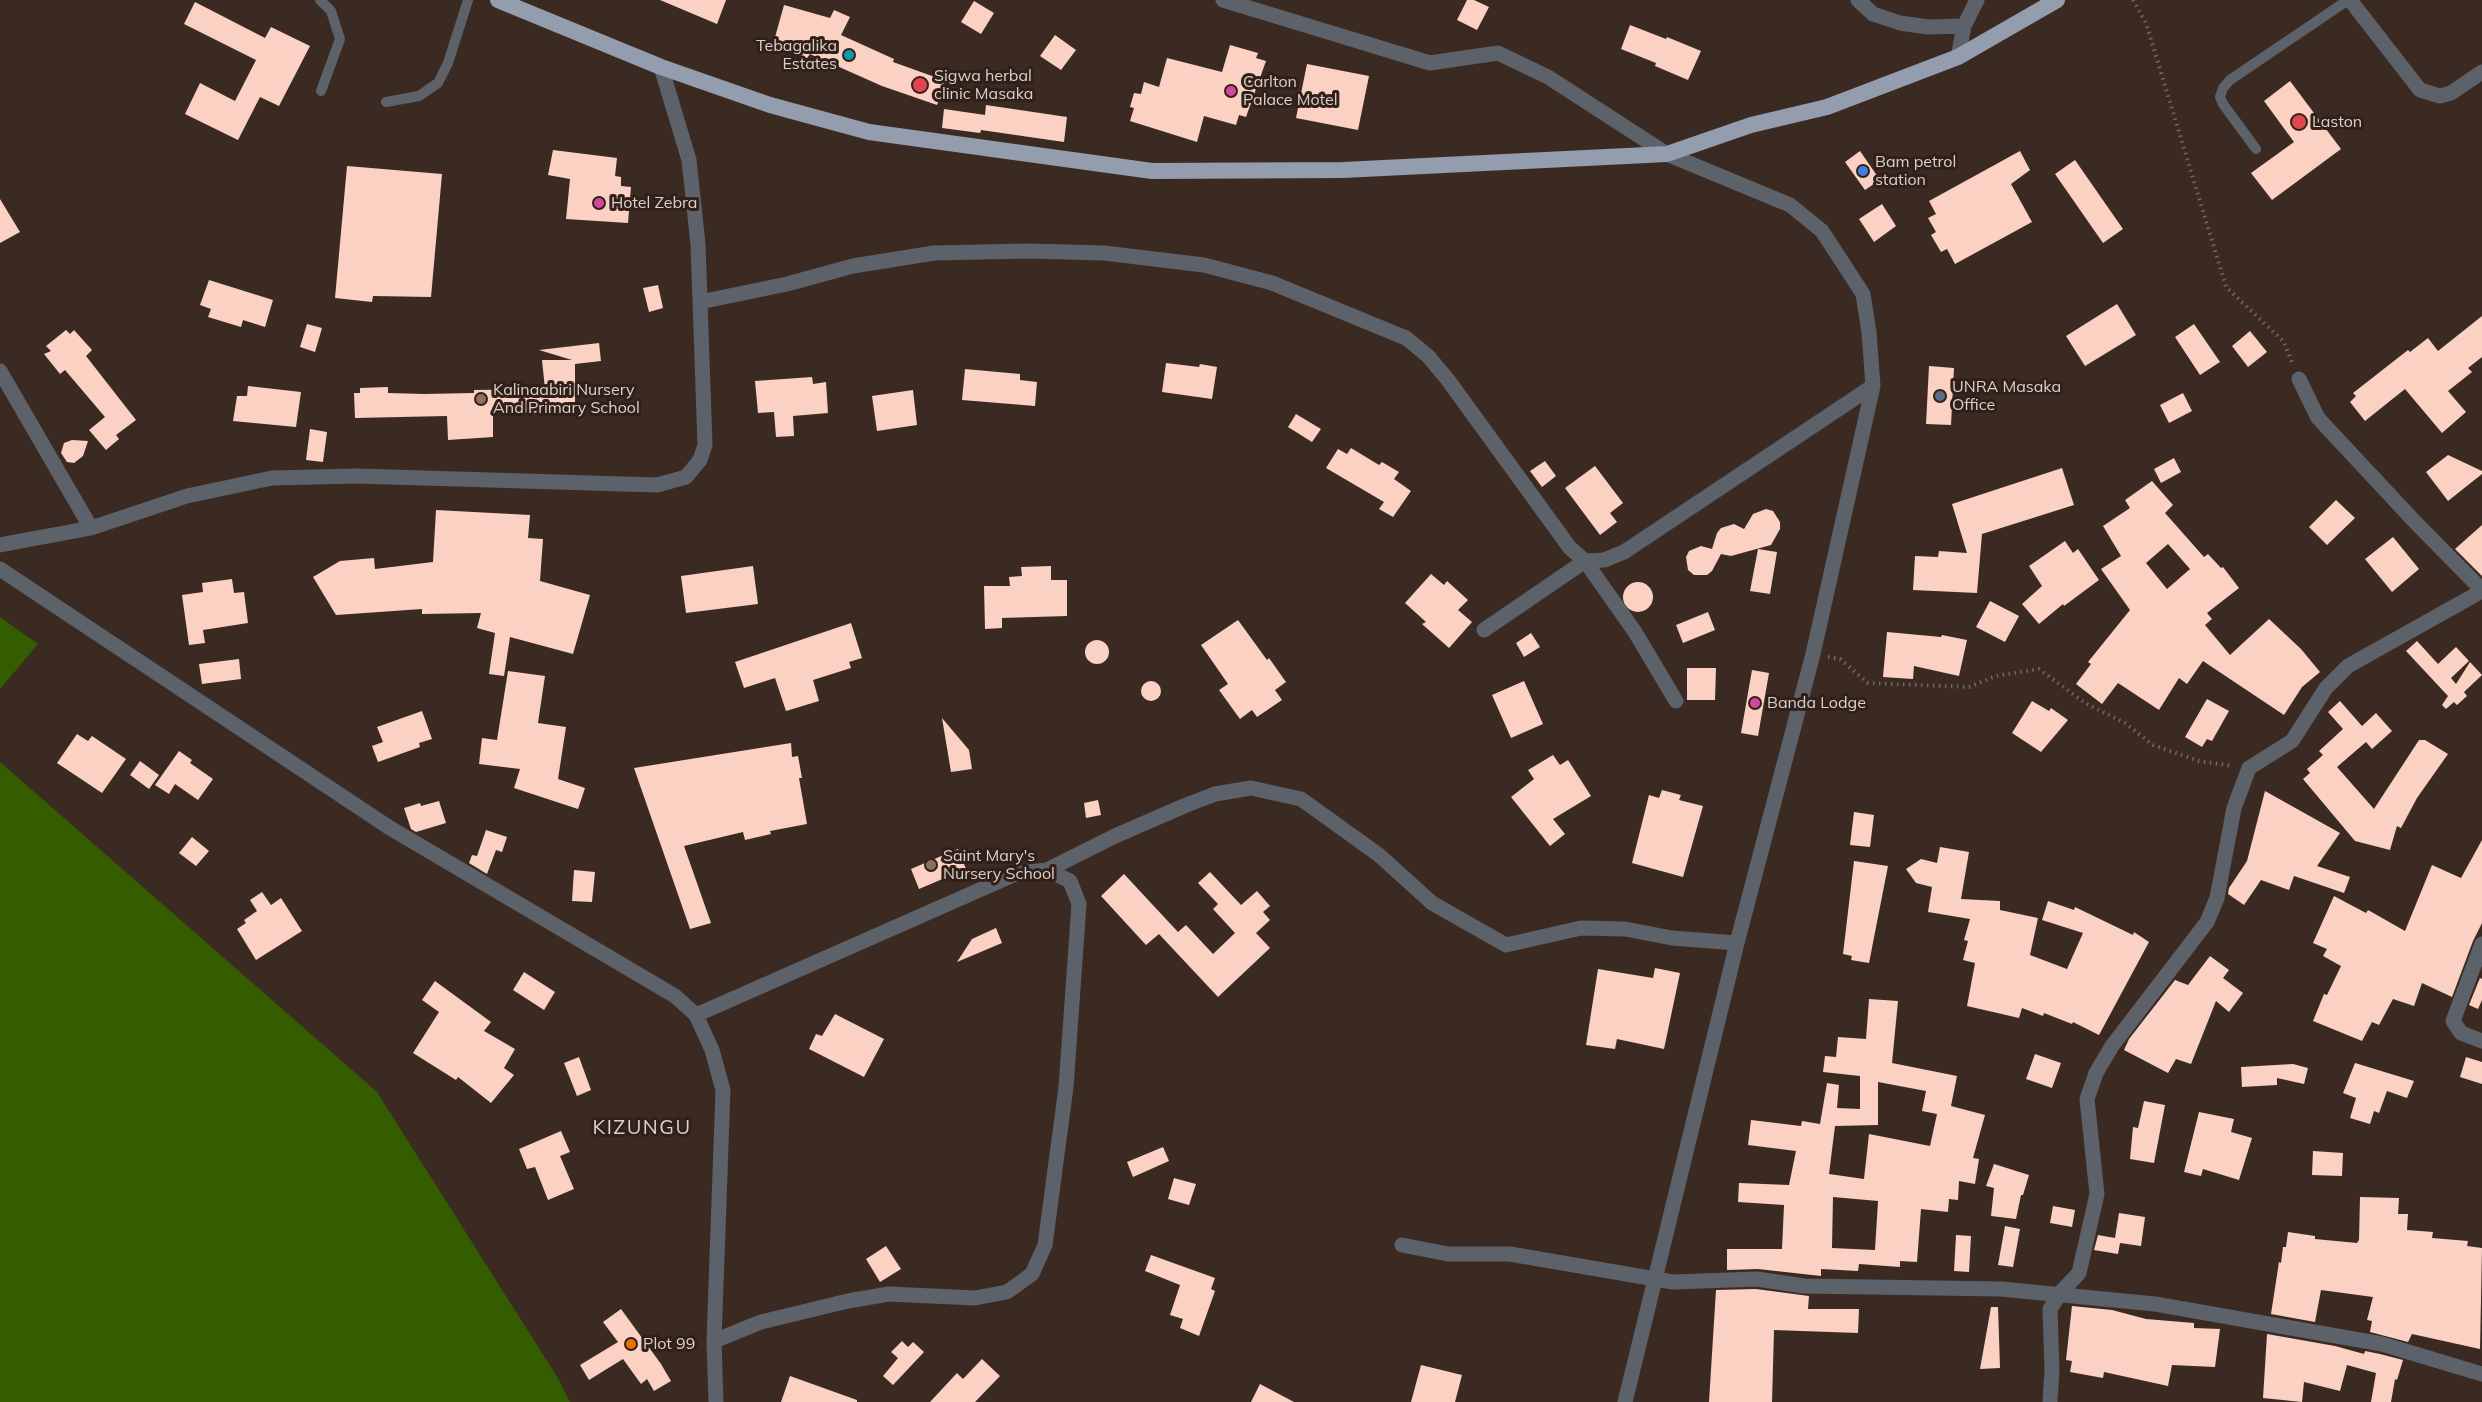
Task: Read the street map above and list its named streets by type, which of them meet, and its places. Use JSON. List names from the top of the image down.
{
  "districts": ["KIZUNGU"],
  "places": [
    "Tebagalika Estates",
    "Sigwa herbal clinic Masaka",
    "Carlton Palace Motel",
    "Laston",
    "Bam petrol station",
    "Hotel Zebra",
    "UNRA Masaka Office",
    "Kalinaabiri Nursery And Primary School",
    "Banda Lodge",
    "Saint Mary's Nursery School",
    "Plot 99"
  ]
}
